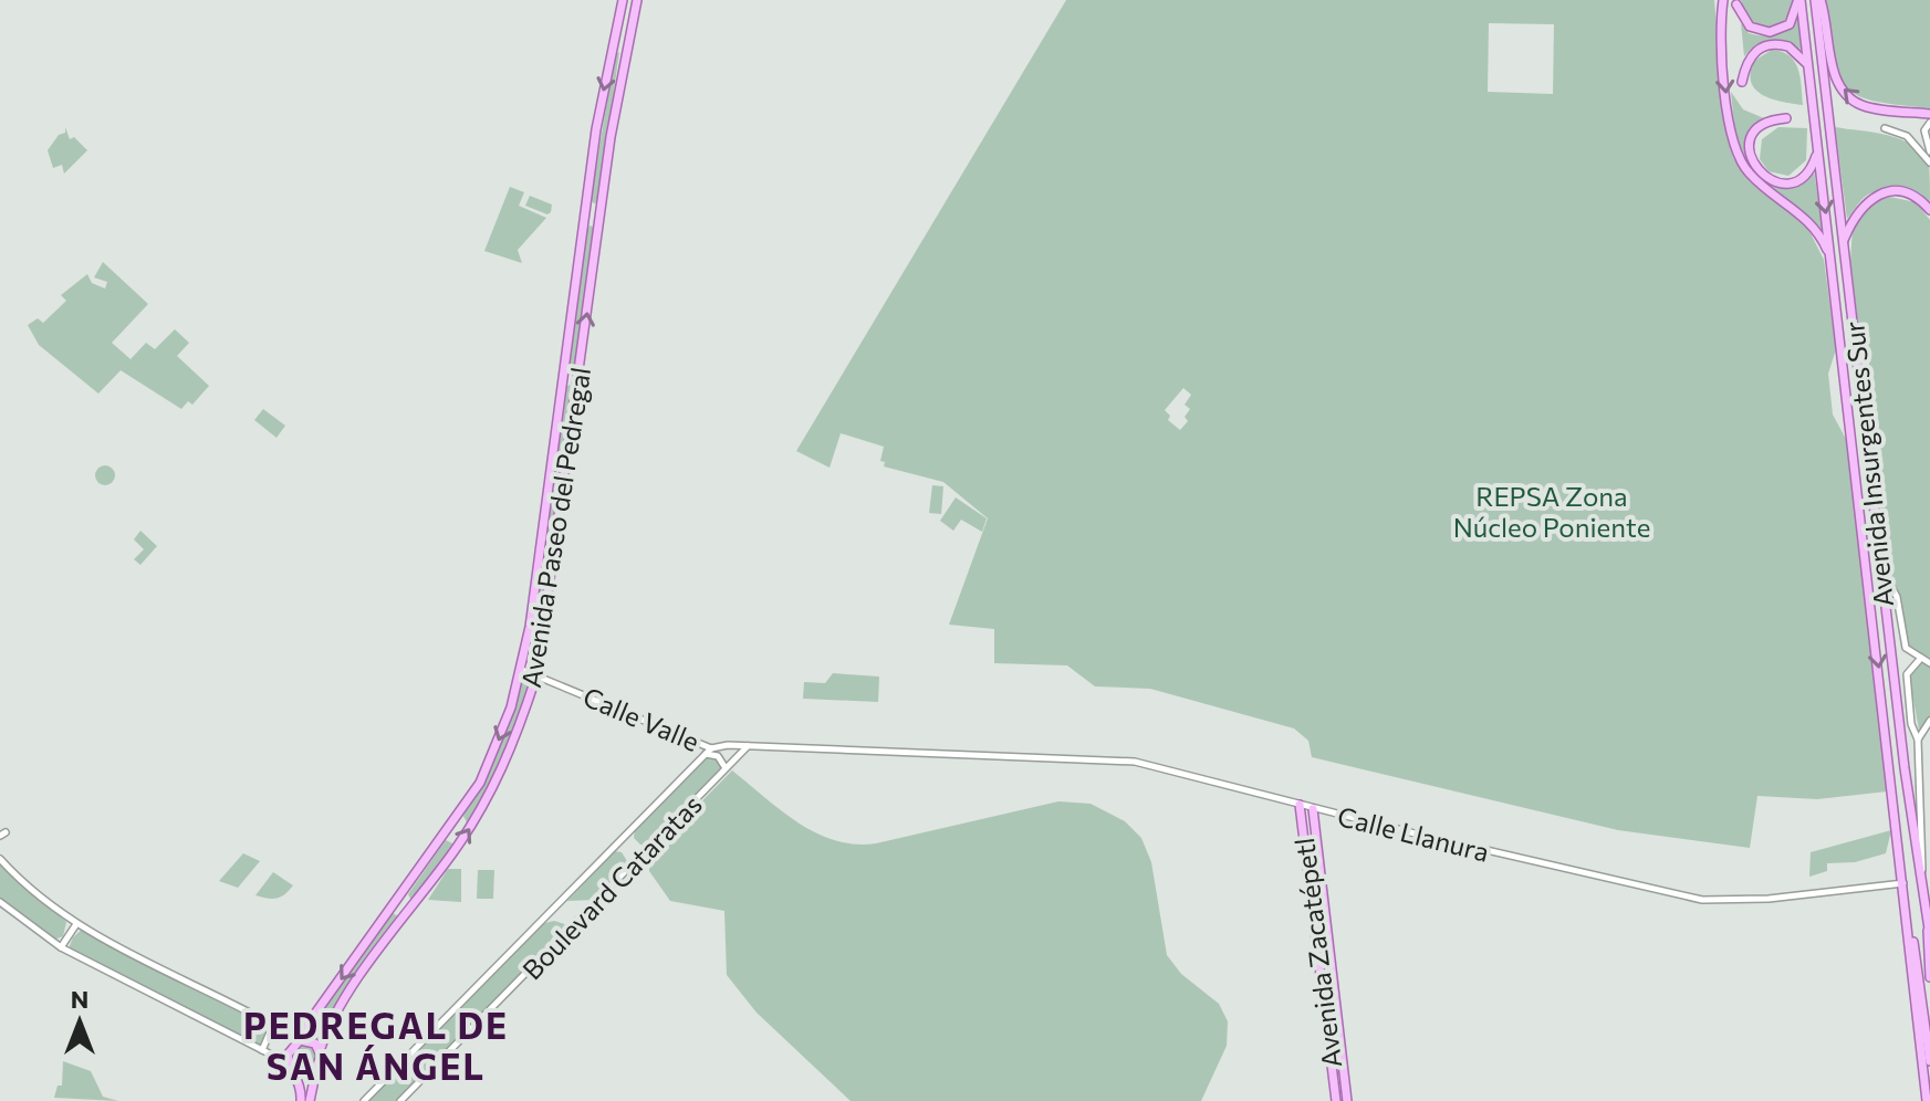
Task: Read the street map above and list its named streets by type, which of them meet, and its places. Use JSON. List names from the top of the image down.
{
  "streets": {
    "main road": ["Avenida Insurgentes Sur", "Avenida Paseo del Pedregal", "Avenida Zacatépetl"],
    "street": ["Calle Valle", "Calle Llanura", "Boulevard Cataratas"]
  },
  "crossings": [
    ["Avenida Insurgentes Sur", "Calle Llanura"],
    ["Avenida Paseo del Pedregal", "Calle Valle"],
    ["Calle Valle", "Calle Llanura"],
    ["Calle Valle", "Boulevard Cataratas"],
    ["Calle Llanura", "Boulevard Cataratas"],
    ["Calle Llanura", "Avenida Zacatépetl"]
  ],
  "districts": ["PEDREGAL DE SAN ÁNGEL"],
  "parks": ["REPSA Zona Núcleo Poniente"],
  "north": "top"
}
